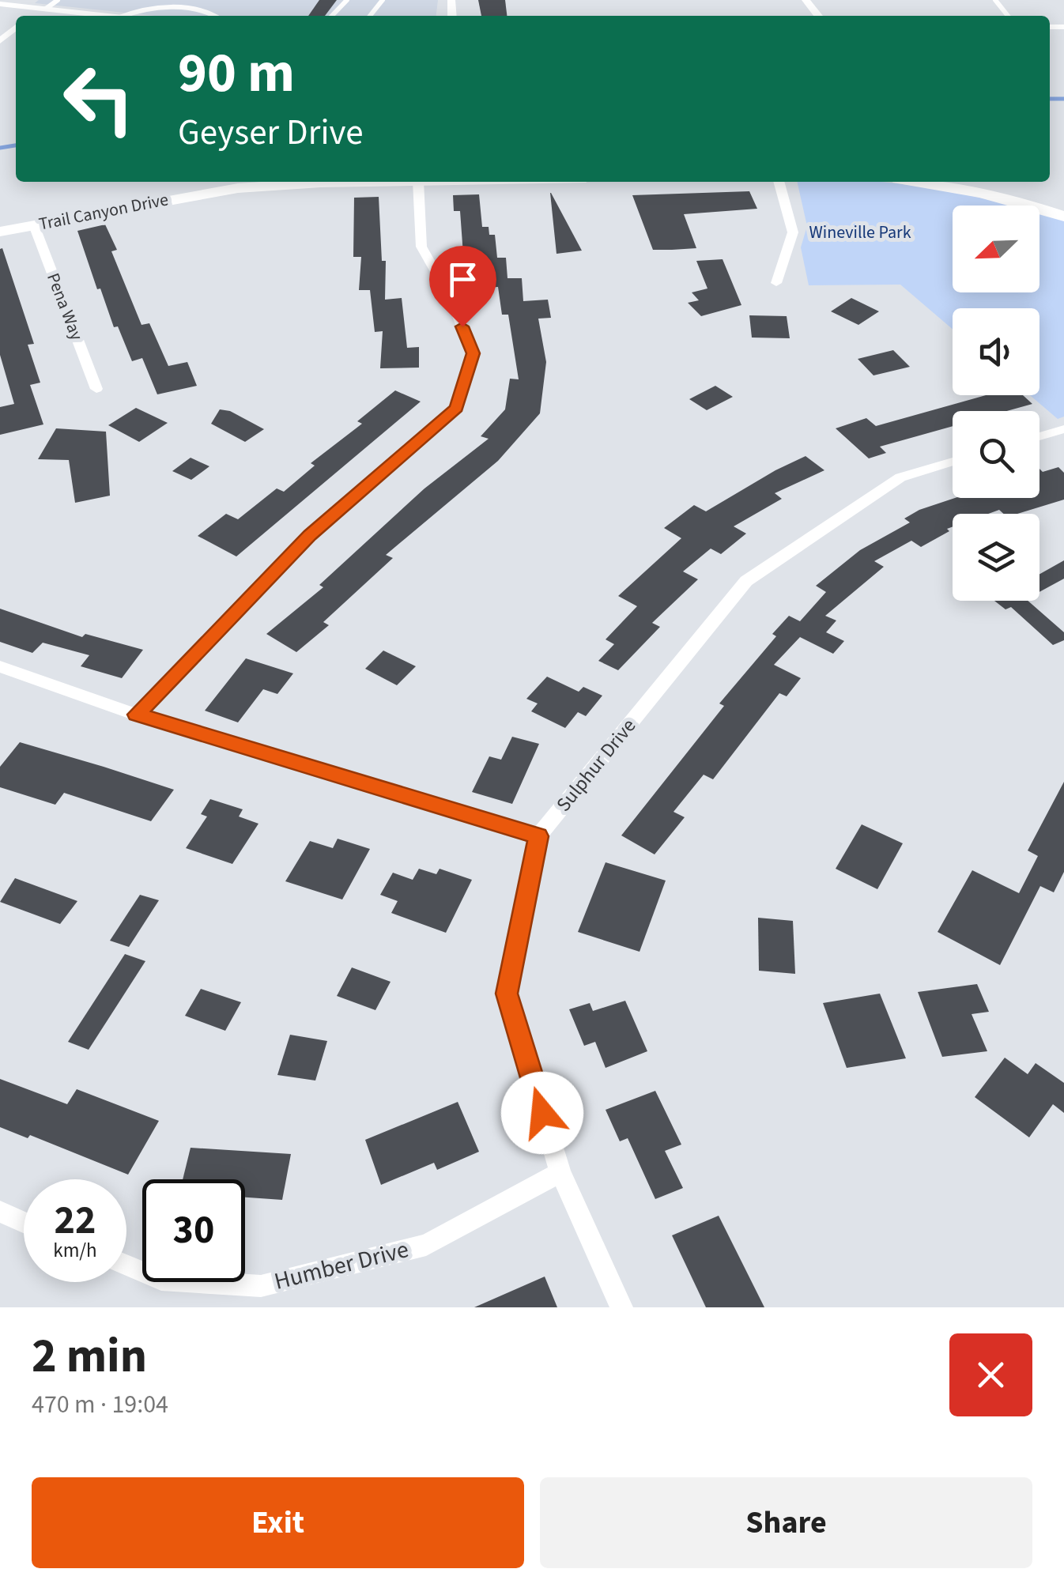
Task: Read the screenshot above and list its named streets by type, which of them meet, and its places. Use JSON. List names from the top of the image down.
{
  "streets": {
    "street": [
      "Trail Canyon Drive",
      "Pena Way",
      "Sulphur Drive",
      "Humber Drive"
    ]
  },
  "crossings": [
    ["Trail Canyon Drive", "Pena Way"],
    ["Sulphur Drive", "Humber Drive"]
  ],
  "parks": ["Wineville Park"],
  "north": "bottom left",
  "page": {
    "turn": ["90 m", "Geyser Drive"],
    "speed": "22 km/h",
    "limit": "30",
    "heading": ["2 min", "470 m · 19:04"],
    "buttons": ["Exit", "Share"]
  }
}
